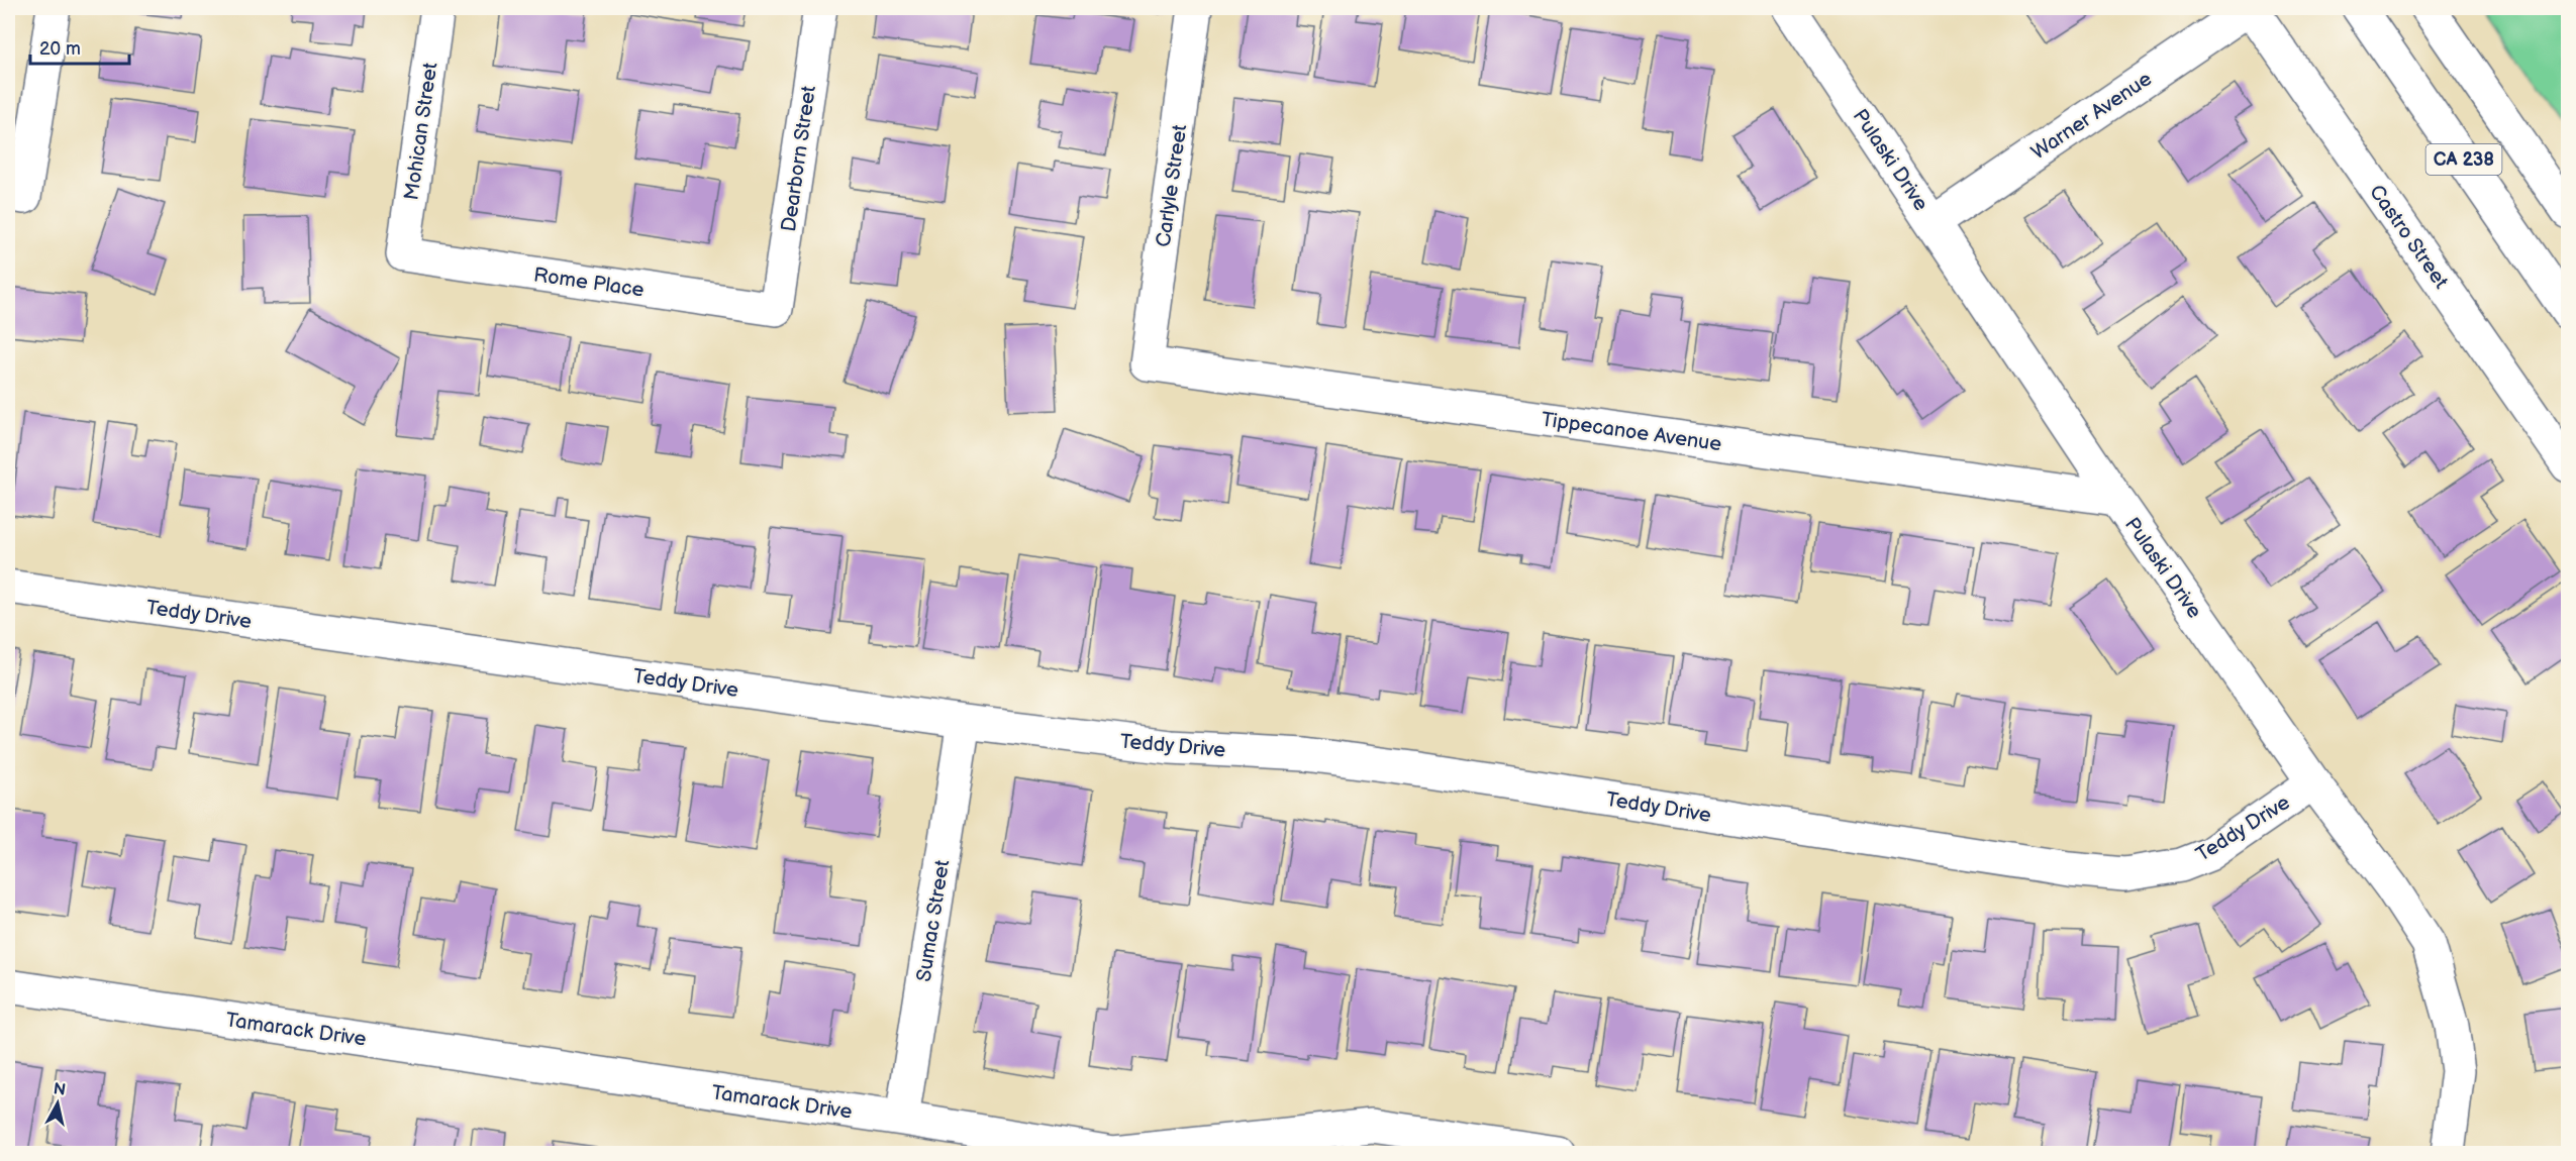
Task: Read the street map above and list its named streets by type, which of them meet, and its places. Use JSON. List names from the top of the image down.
{
  "streets": {
    "street": [
      "Warner Avenue",
      "Mohican Street",
      "Dearborn Street",
      "Pulaski Drive",
      "CA 238",
      "Carlyle Street",
      "Castro Street",
      "Rome Place",
      "Tippecanoe Avenue",
      "Teddy Drive",
      "Sumac Street",
      "Tamarack Drive"
    ]
  },
  "crossings": [
    ["Warner Avenue", "Pulaski Drive"],
    ["Warner Avenue", "Castro Street"],
    ["Mohican Street", "Rome Place"],
    ["Dearborn Street", "Rome Place"],
    ["Pulaski Drive", "Tippecanoe Avenue"],
    ["Pulaski Drive", "Teddy Drive"],
    ["Carlyle Street", "Tippecanoe Avenue"],
    ["Teddy Drive", "Sumac Street"],
    ["Sumac Street", "Tamarack Drive"]
  ],
  "scale_bar": "20 m",
  "north": "top"
}
